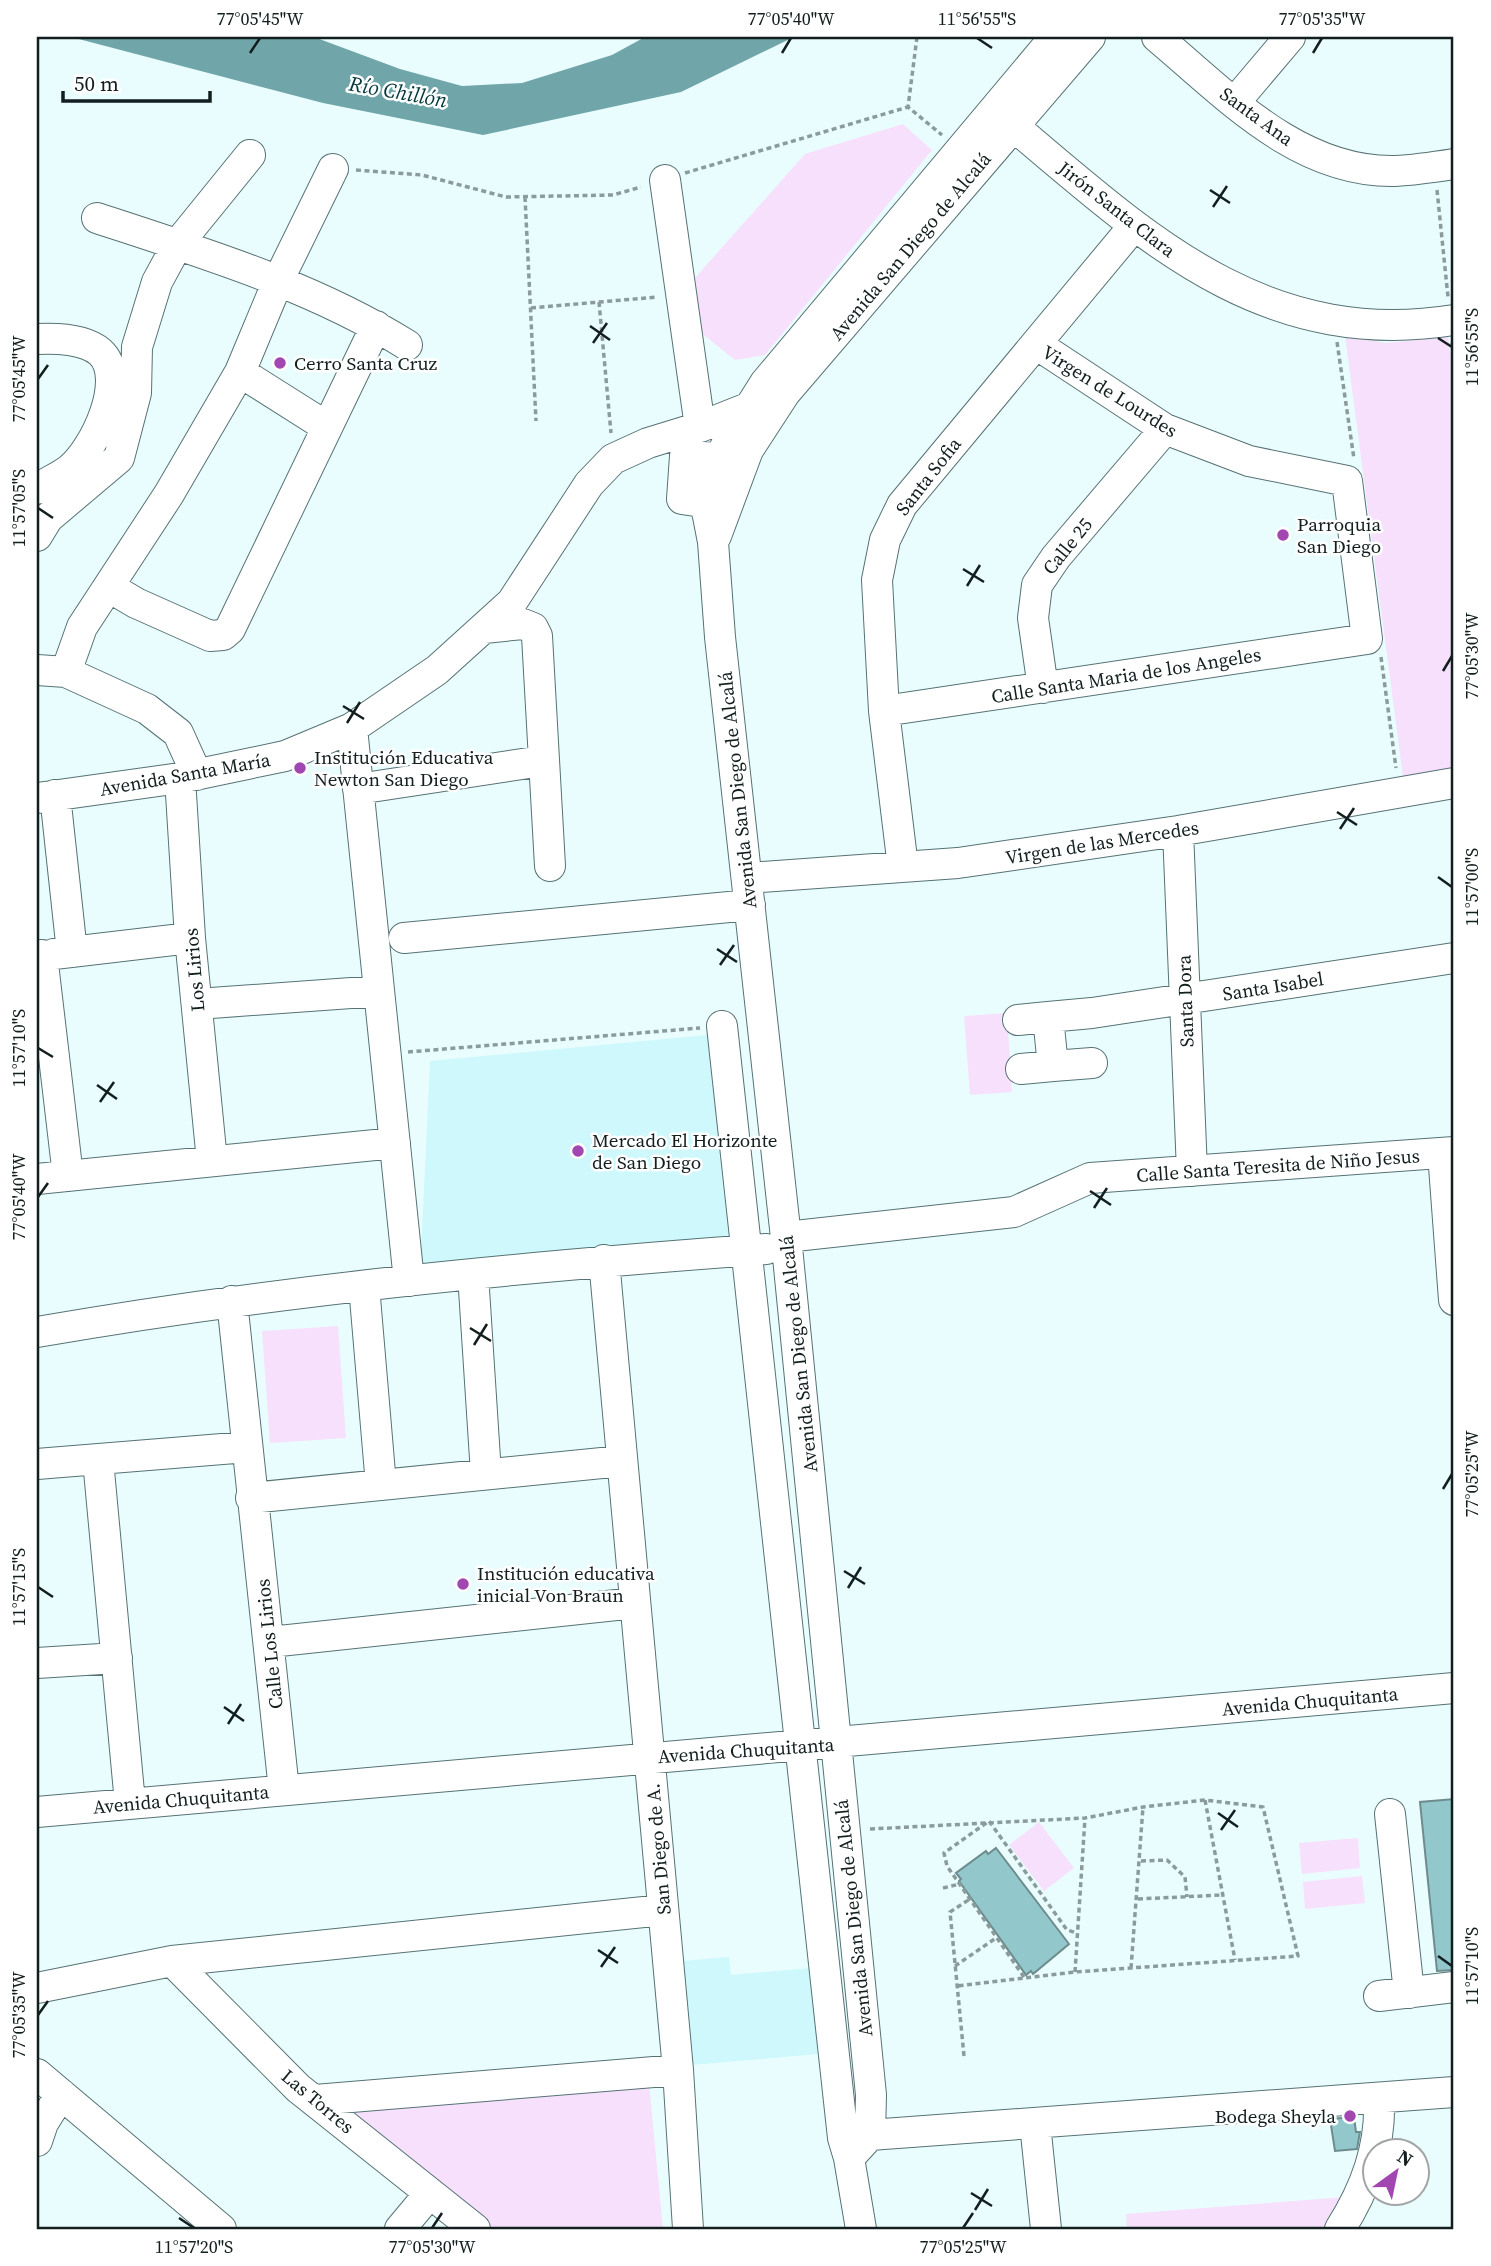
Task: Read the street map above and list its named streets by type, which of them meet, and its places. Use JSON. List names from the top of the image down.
{
  "streets": {
    "street": [
      "Santa Ana",
      "Jirón Santa Clara",
      "Avenida San Diego de Alcalá",
      "Virgen de Lourdes",
      "Santa Sofia",
      "Calle 25",
      "Calle Santa Maria de los Angeles",
      "Avenida Santa María",
      "Virgen de las Mercedes",
      "Los Lirios",
      "Santa Isabel",
      "Santa Dora",
      "Calle Santa Teresita de Niño Jesus",
      "Calle Los Lirios",
      "Avenida Chuquitanta",
      "San Diego de A.",
      "Las Torres"
    ]
  },
  "crossings": [
    ["Jirón Santa Clara", "Avenida San Diego de Alcalá"],
    ["Jirón Santa Clara", "Santa Sofia"],
    ["Avenida San Diego de Alcalá", "Avenida Santa María"],
    ["Avenida San Diego de Alcalá", "Virgen de las Mercedes"],
    ["Avenida San Diego de Alcalá", "Calle Santa Teresita de Niño Jesus"],
    ["Avenida San Diego de Alcalá", "Avenida Chuquitanta"],
    ["Virgen de Lourdes", "Santa Sofia"],
    ["Virgen de Lourdes", "Calle 25"],
    ["Santa Sofia", "Calle Santa Maria de los Angeles"],
    ["Santa Sofia", "Virgen de las Mercedes"],
    ["Calle 25", "Calle Santa Maria de los Angeles"],
    ["Avenida Santa María", "Los Lirios"],
    ["Virgen de las Mercedes", "Santa Dora"],
    ["Santa Isabel", "Santa Dora"],
    ["Santa Dora", "Calle Santa Teresita de Niño Jesus"],
    ["Calle Santa Teresita de Niño Jesus", "Calle Los Lirios"],
    ["Calle Santa Teresita de Niño Jesus", "San Diego de A."],
    ["Calle Los Lirios", "Avenida Chuquitanta"],
    ["Avenida Chuquitanta", "San Diego de A."]
  ],
  "water": ["Río Chillón"],
  "places": [
    "Cerro Santa Cruz",
    "Parroquia San Diego",
    "Institución Educativa Newton San Diego",
    "Mercado El Horizonte de San Diego",
    "Institución educativa inicial Von Braun",
    "Bodega Sheyla"
  ],
  "scale_bar": "50 m",
  "north": "top right",
  "coordinates": [
    "77°05'45\"W",
    "77°05'40\"W",
    "11°56'55\"S",
    "77°05'35\"W",
    "11°57'05\"S",
    "77°05'30\"W",
    "11°57'00\"S",
    "11°57'10\"S",
    "77°05'25\"W",
    "11°57'15\"S",
    "11°57'20\"S"
  ]
}
